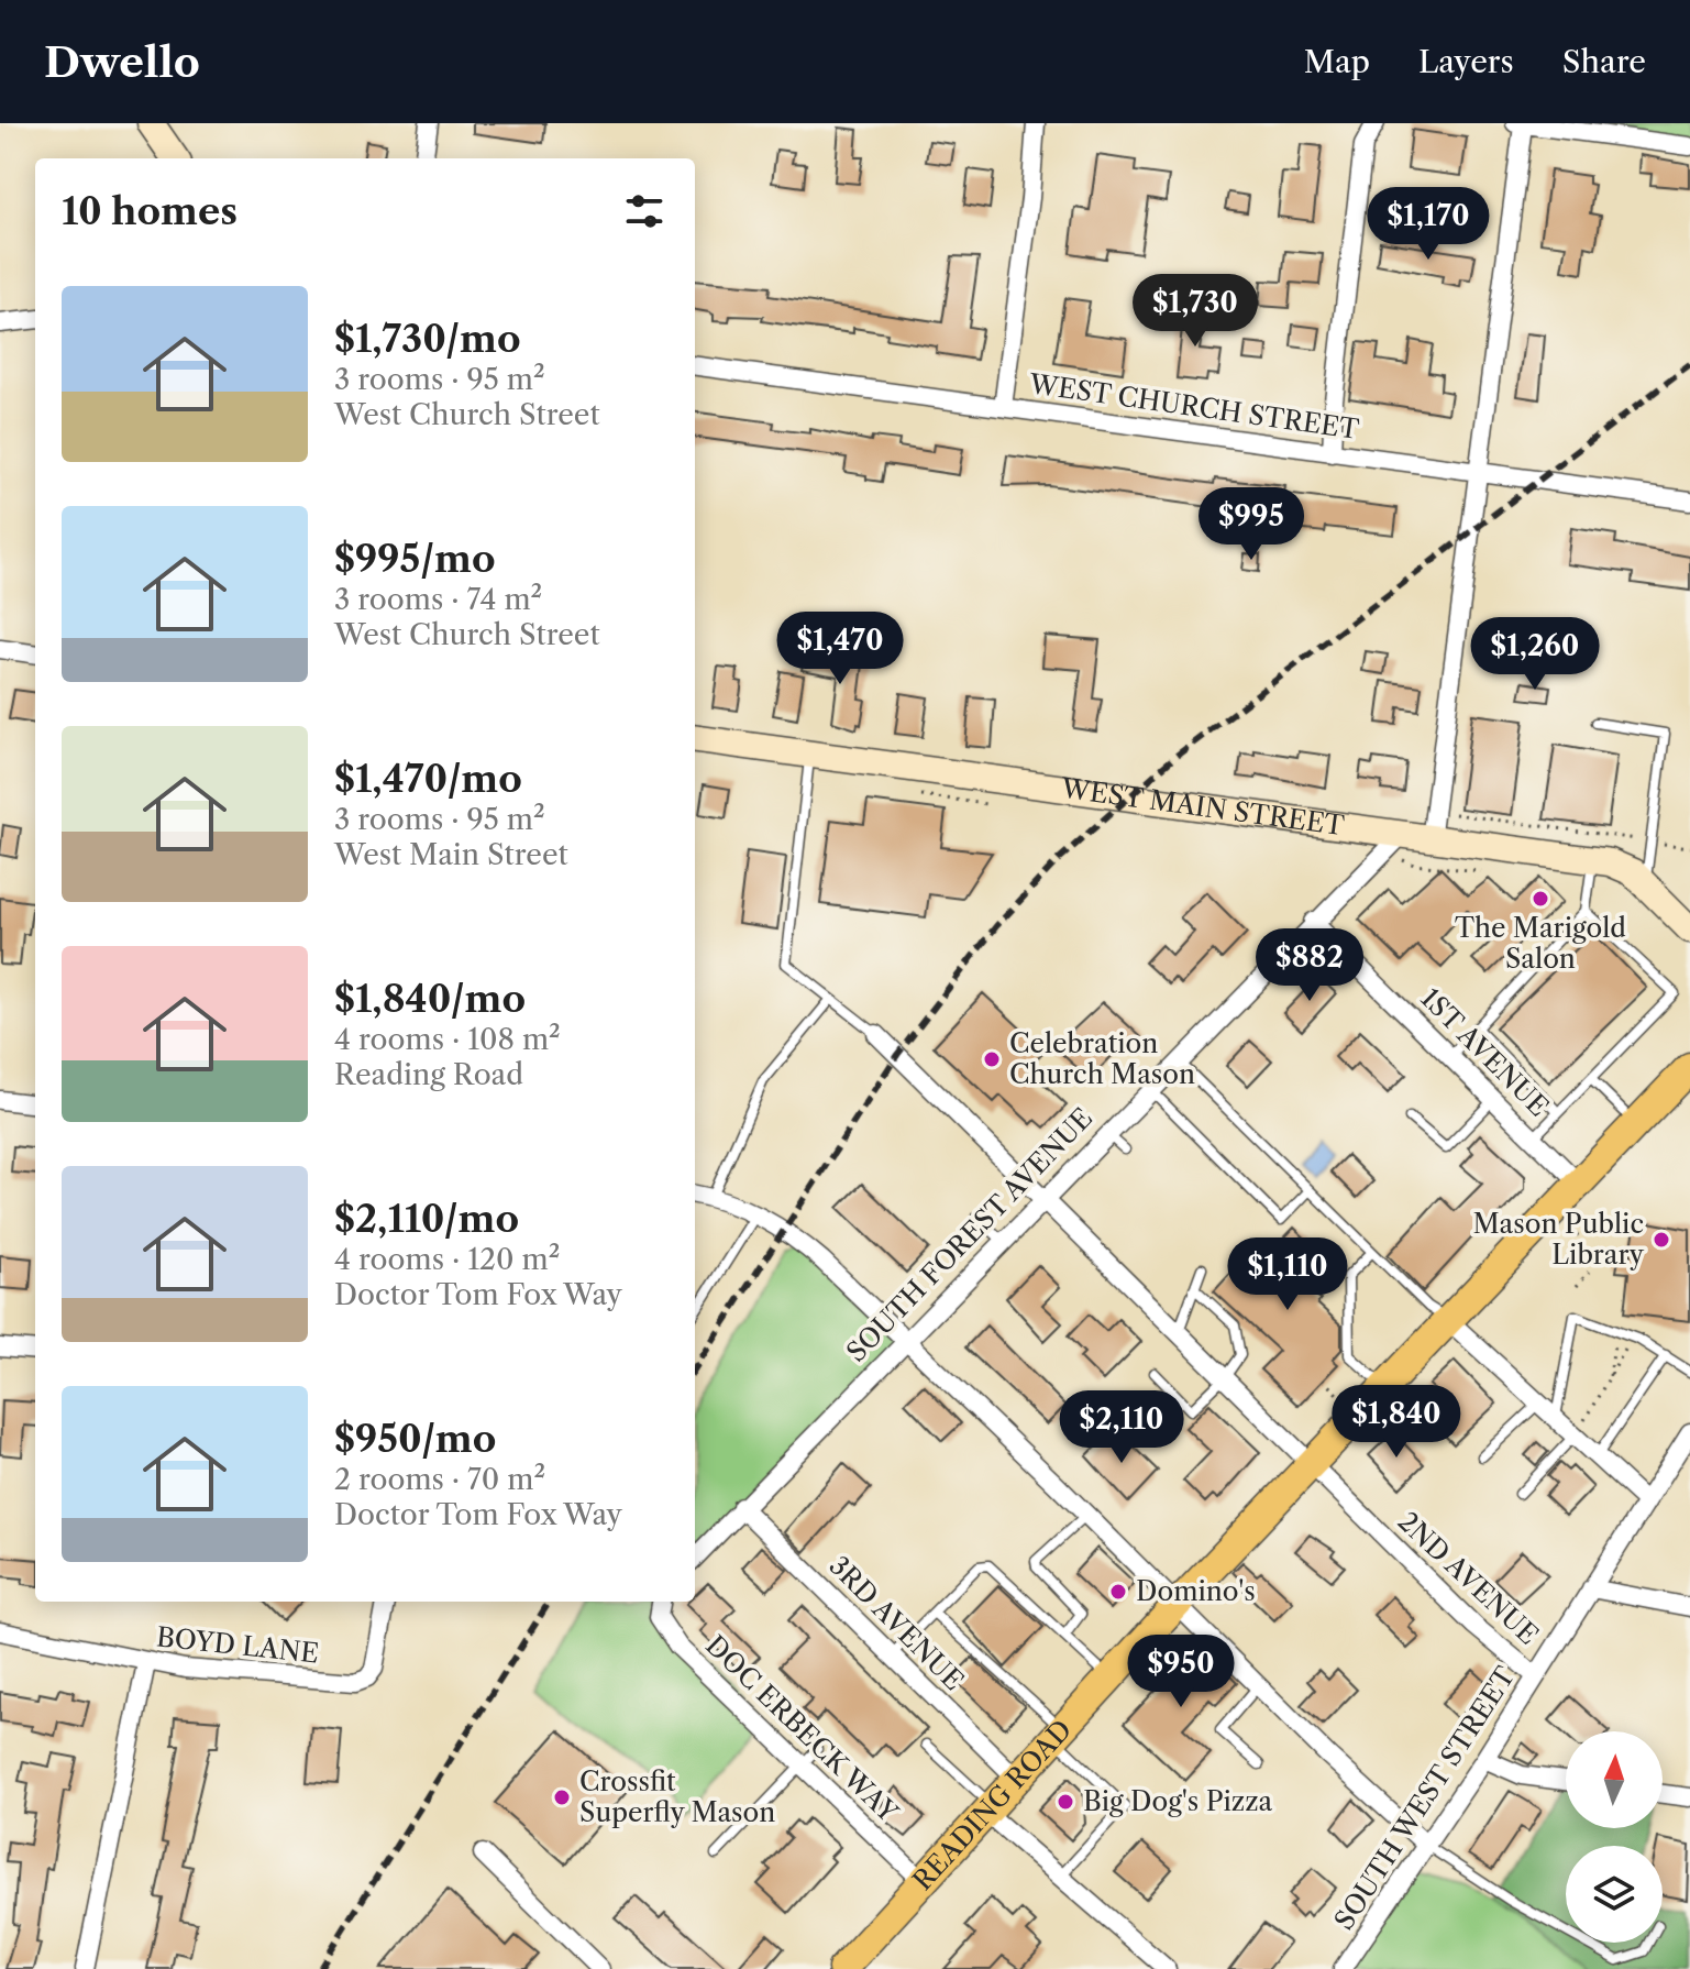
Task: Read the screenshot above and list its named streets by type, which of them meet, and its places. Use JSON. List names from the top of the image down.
{
  "streets": {
    "main road": ["WEST MAIN STREET", "READING ROAD"],
    "street": [
      "WEST CHURCH STREET",
      "1ST AVENUE",
      "SOUTH FOREST AVENUE",
      "2ND AVENUE",
      "3RD AVENUE",
      "BOYD LANE",
      "DOC ERBECK WAY",
      "SOUTH WEST STREET"
    ]
  },
  "crossings": [
    ["WEST MAIN STREET", "SOUTH FOREST AVENUE"],
    ["1ST AVENUE", "SOUTH FOREST AVENUE"],
    ["1ST AVENUE", "READING ROAD"],
    ["SOUTH FOREST AVENUE", "2ND AVENUE"],
    ["SOUTH FOREST AVENUE", "3RD AVENUE"],
    ["2ND AVENUE", "SOUTH WEST STREET"],
    ["2ND AVENUE", "READING ROAD"],
    ["3RD AVENUE", "READING ROAD"],
    ["DOC ERBECK WAY", "READING ROAD"]
  ],
  "places": [
    "The Marigold Salon",
    "Celebration Church Mason",
    "Mason Public Library",
    "Domino's",
    "Crossfit Superfly Mason",
    "Big Dog's Pizza"
  ],
  "north": "top",
  "page": {
    "header": "Dwello",
    "nav": ["Map", "Layers", "Share"],
    "heading": "10 homes",
    "price": [
      "$1,170",
      "$1,730",
      "$995",
      "$1,470",
      "$1,260",
      "$882",
      "$1,110",
      "$1,840",
      "$2,110",
      "$950"
    ],
    "list": [
      {
        "name": "$1,730/mo",
        "note": "3 rooms · 95 m² · West Church Street"
      },
      {
        "name": "$995/mo",
        "note": "3 rooms · 74 m² · West Church Street"
      },
      {
        "name": "$1,470/mo",
        "note": "3 rooms · 95 m² · West Main Street"
      },
      {
        "name": "$1,840/mo",
        "note": "4 rooms · 108 m² · Reading Road"
      },
      {
        "name": "$2,110/mo",
        "note": "4 rooms · 120 m² · Doctor Tom Fox Way"
      },
      {
        "name": "$950/mo",
        "note": "2 rooms · 70 m² · Doctor Tom Fox Way"
      }
    ]
  }
}
